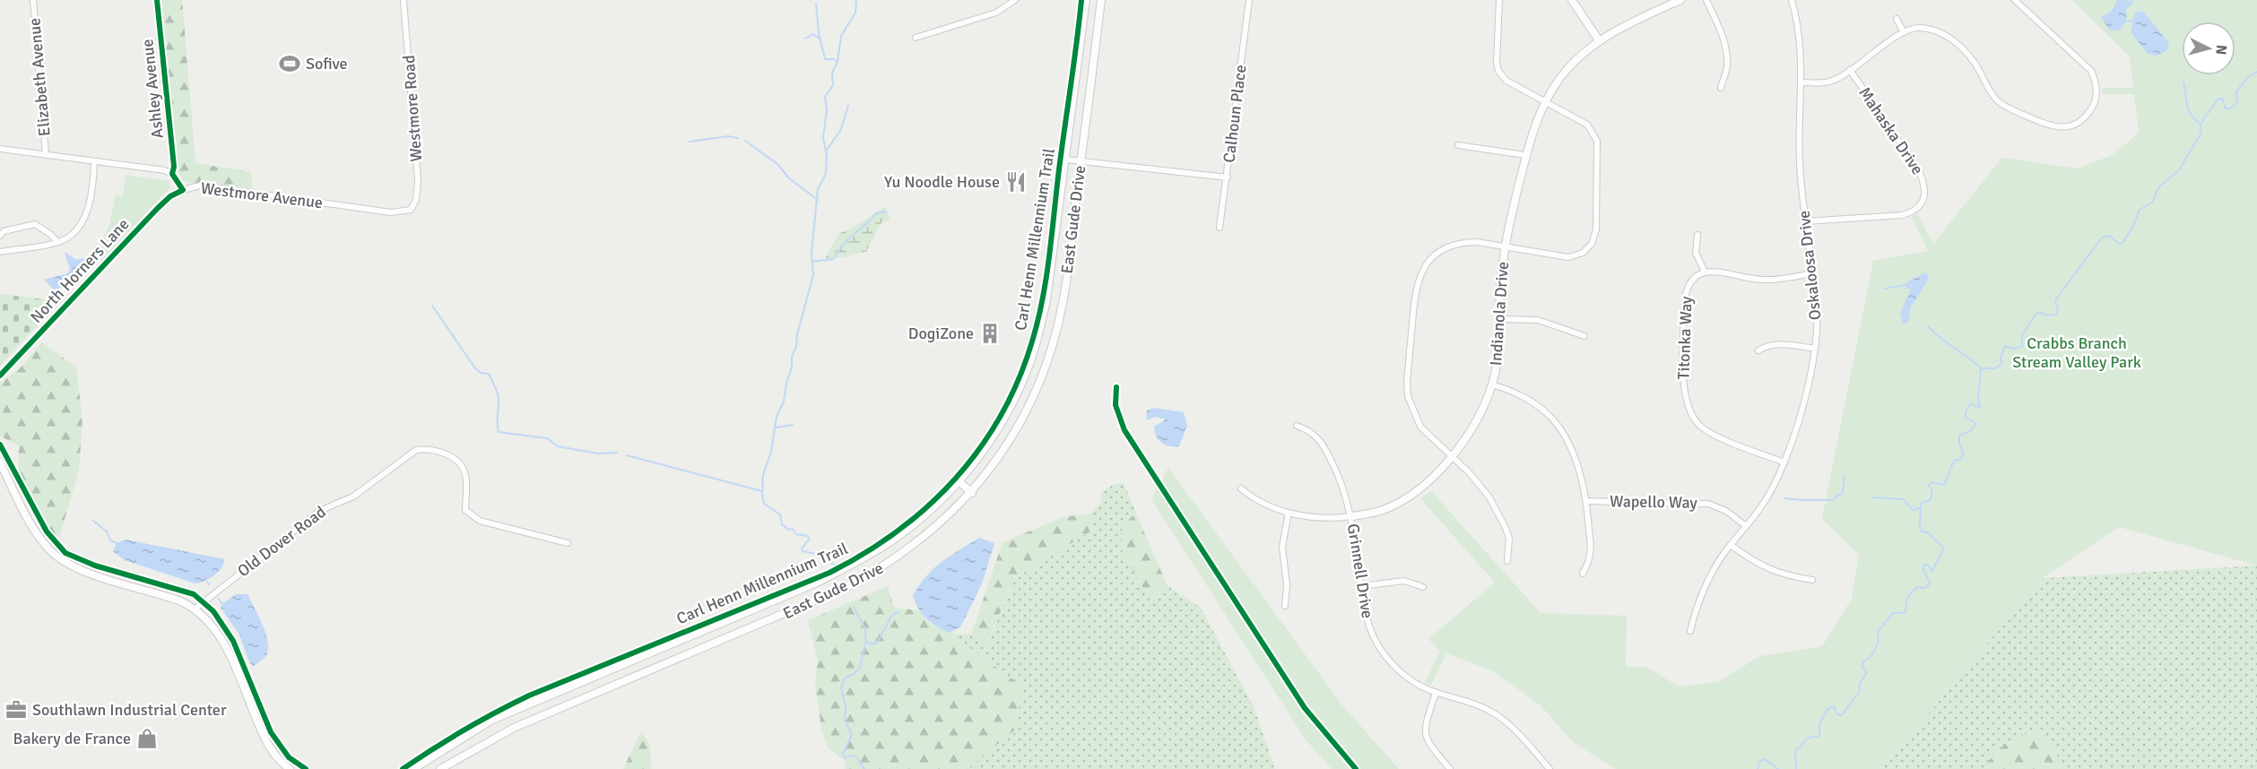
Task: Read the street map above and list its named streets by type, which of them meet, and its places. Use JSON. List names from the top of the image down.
{
  "streets": {
    "main road": ["East Gude Drive", "Indianola Drive"],
    "street": [
      "Elizabeth Avenue",
      "Ashley Avenue",
      "Westmore Road",
      "Calhoun Place",
      "Mahaska Drive",
      "Westmore Avenue",
      "Oskaloosa Drive",
      "North Horners Lane",
      "Titonka Way",
      "Wapello Way",
      "Old Dover Road",
      "Grinnell Drive"
    ],
    "cycle path": ["Carl Henn Millennium Trail"]
  },
  "crossings": [
    ["Ashley Avenue", "Westmore Avenue"],
    ["Westmore Road", "Westmore Avenue"],
    ["Mahaska Drive", "Oskaloosa Drive"],
    ["Westmore Avenue", "North Horners Lane"],
    ["Oskaloosa Drive", "Titonka Way"],
    ["Oskaloosa Drive", "Wapello Way"],
    ["Indianola Drive", "Grinnell Drive"]
  ],
  "parks": ["Crabbs Branch Stream Valley Park"],
  "places": {
    "sports": ["Sofive"],
    "restaurant": ["Yu Noodle House"],
    "building": ["DogiZone"],
    "office": ["Southlawn Industrial Center"],
    "shop": ["Bakery de France"]
  },
  "north": "right"
}
